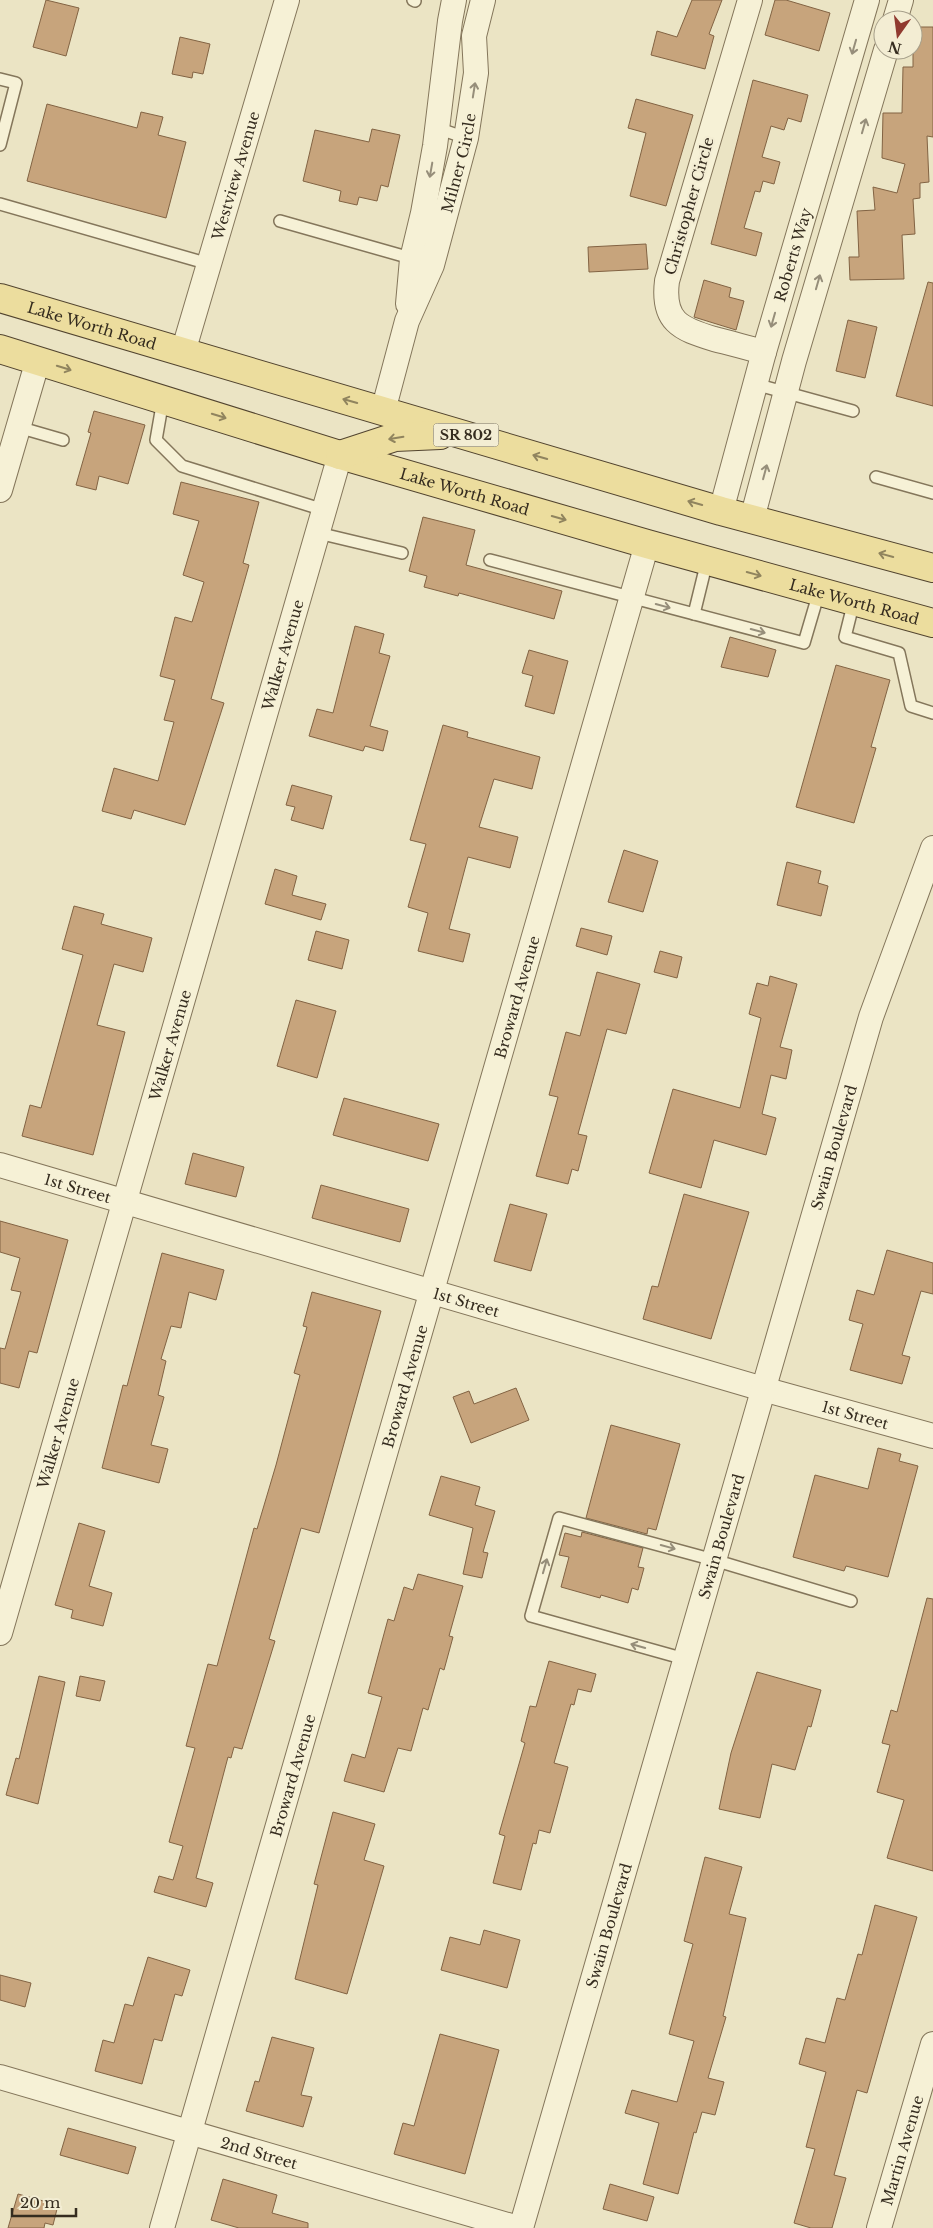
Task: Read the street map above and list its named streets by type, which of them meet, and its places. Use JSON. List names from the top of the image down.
{
  "streets": {
    "main road": ["Lake Worth Road", "SR 802"],
    "street": [
      "Milner Circle",
      "Westview Avenue",
      "Christopher Circle",
      "Roberts Way",
      "Walker Avenue",
      "Broward Avenue",
      "Swain Boulevard",
      "1st Street",
      "Martin Avenue",
      "2nd Street"
    ]
  },
  "crossings": [
    ["Milner Circle", "Lake Worth Road"],
    ["Westview Avenue", "Lake Worth Road"],
    ["Christopher Circle", "Roberts Way"],
    ["Roberts Way", "Lake Worth Road"],
    ["Lake Worth Road", "Walker Avenue"],
    ["Lake Worth Road", "Broward Avenue"],
    ["Walker Avenue", "1st Street"],
    ["Broward Avenue", "1st Street"],
    ["Broward Avenue", "2nd Street"],
    ["Swain Boulevard", "1st Street"],
    ["Swain Boulevard", "2nd Street"]
  ],
  "scale_bar": "20 m",
  "north": "bottom"
}
